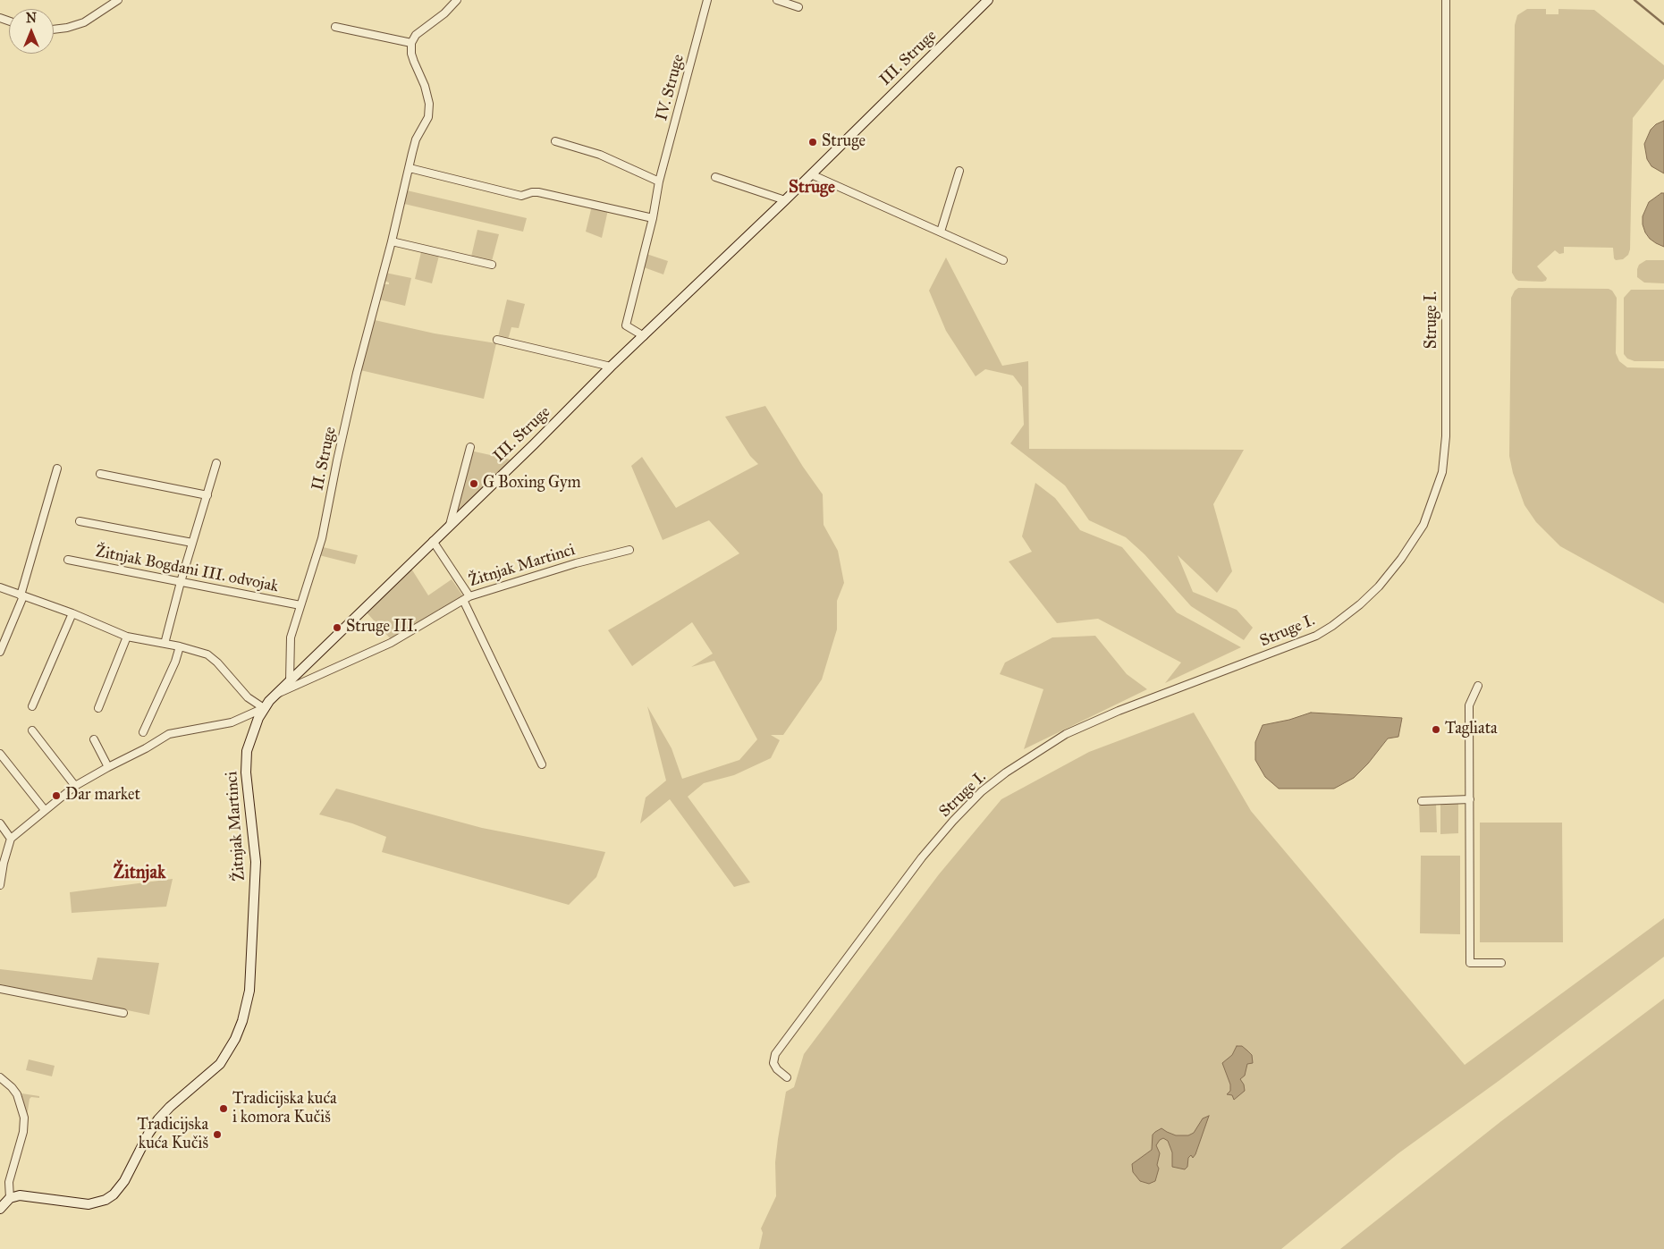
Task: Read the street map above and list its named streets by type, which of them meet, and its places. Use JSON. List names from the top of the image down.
{
  "streets": {
    "street": [
      "III. Struge",
      "IV. Struge",
      "Struge I.",
      "II. Struge",
      "Žitnjak Martinci",
      "Žitnjak Bogdani III. odvojak"
    ]
  },
  "crossings": [
    ["III. Struge", "IV. Struge"],
    ["III. Struge", "II. Struge"],
    ["III. Struge", "Žitnjak Martinci"],
    ["II. Struge", "Žitnjak Bogdani III. odvojak"]
  ],
  "districts": ["Struge", "Žitnjak"],
  "places": [
    "Struge",
    "G Boxing Gym",
    "Struge III.",
    "Tagliata",
    "Dar market",
    "Tradicijska kuća i komora Kučiš",
    "Tradicijska kuća Kučiš"
  ],
  "north": "top"
}
